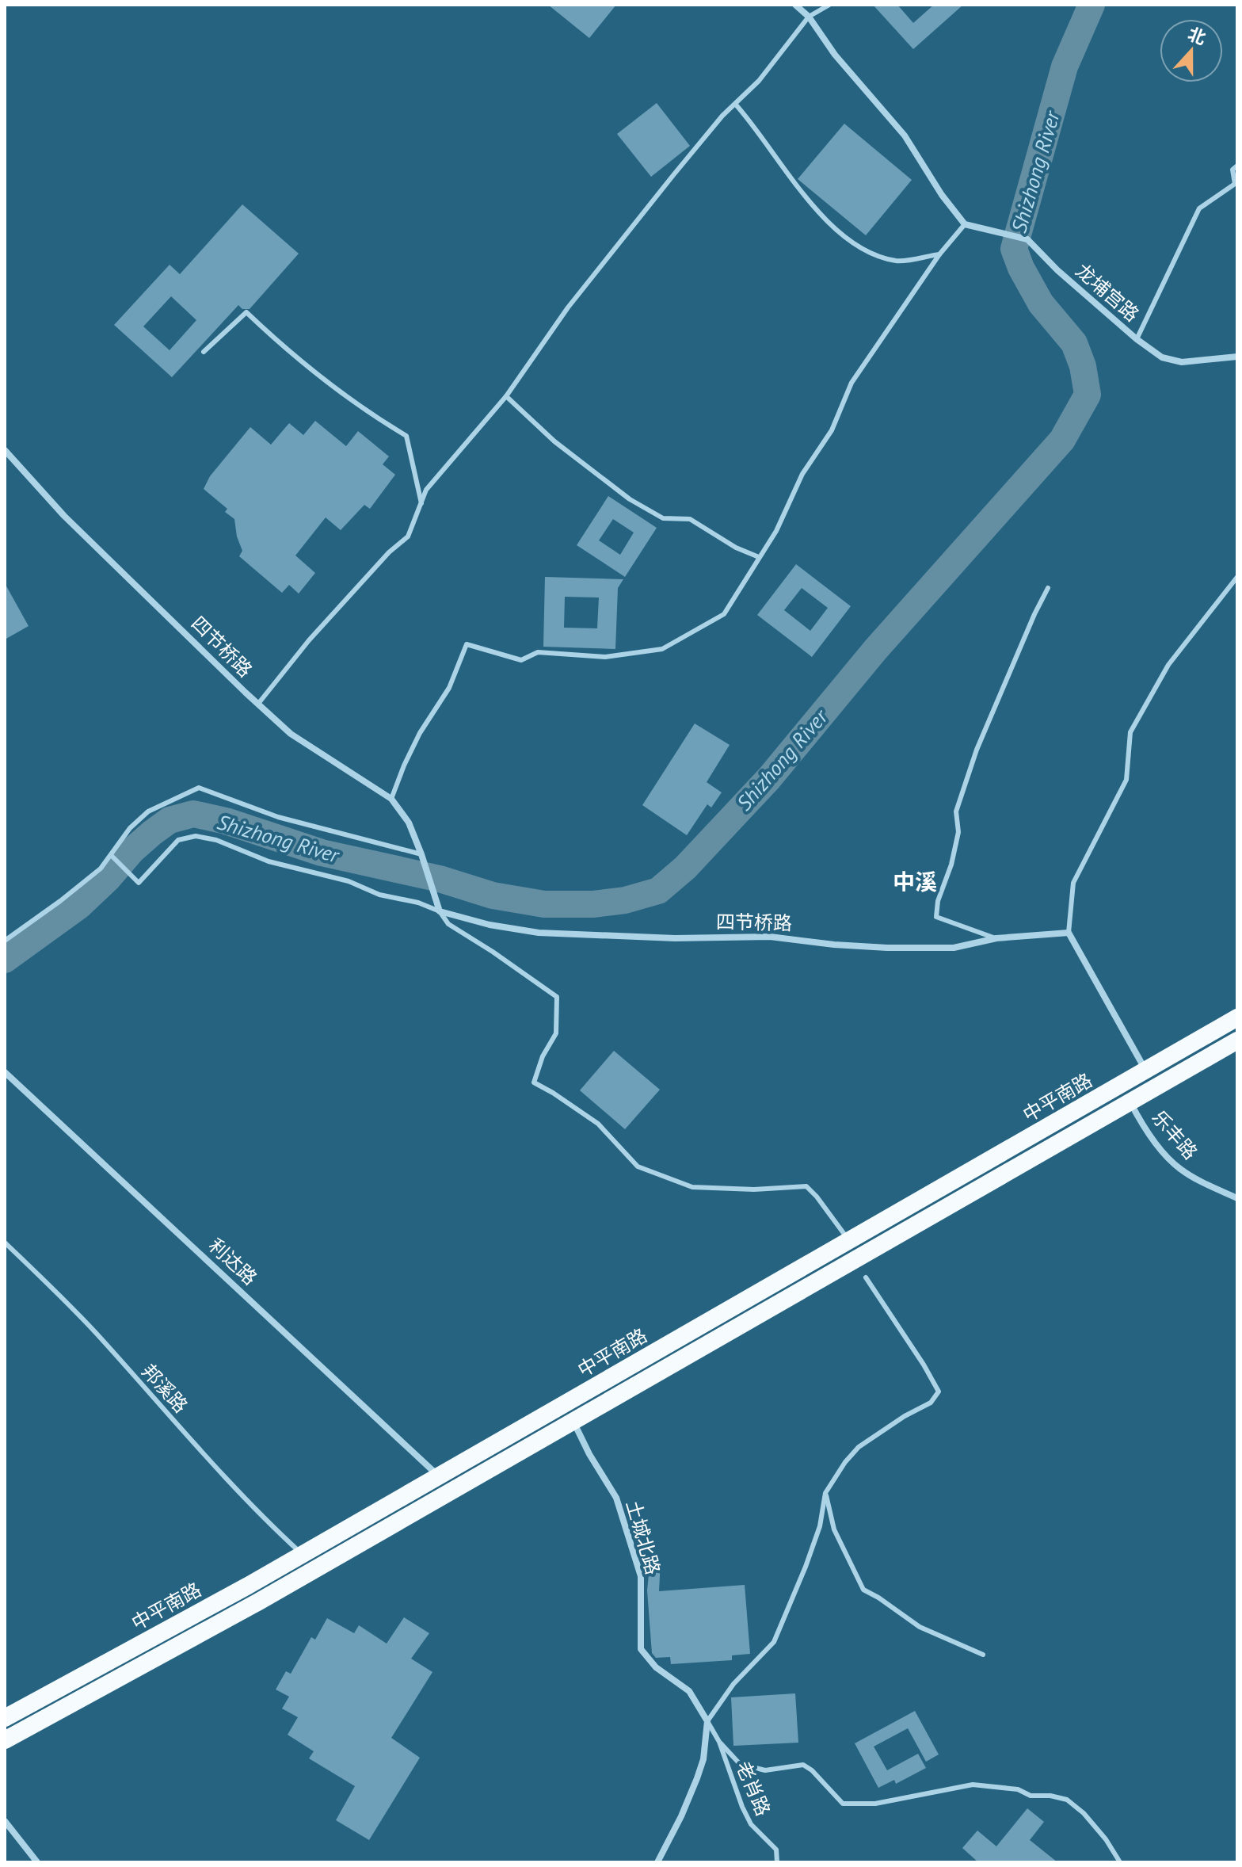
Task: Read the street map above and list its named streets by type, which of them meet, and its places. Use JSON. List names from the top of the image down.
{
  "streets": {
    "highway": ["中平南路"],
    "street": [
      "龙埔宫路",
      "四节桥路",
      "乐丰路",
      "利达路",
      "土城北路"
    ],
    "lane": ["邦溪路", "老肖路"]
  },
  "crossings": [
    ["中平南路", "利达路"],
    ["中平南路", "邦溪路"],
    ["土城北路", "老肖路"]
  ],
  "districts": ["中溪"],
  "water": ["Shizhong River"],
  "north": "top"
}
